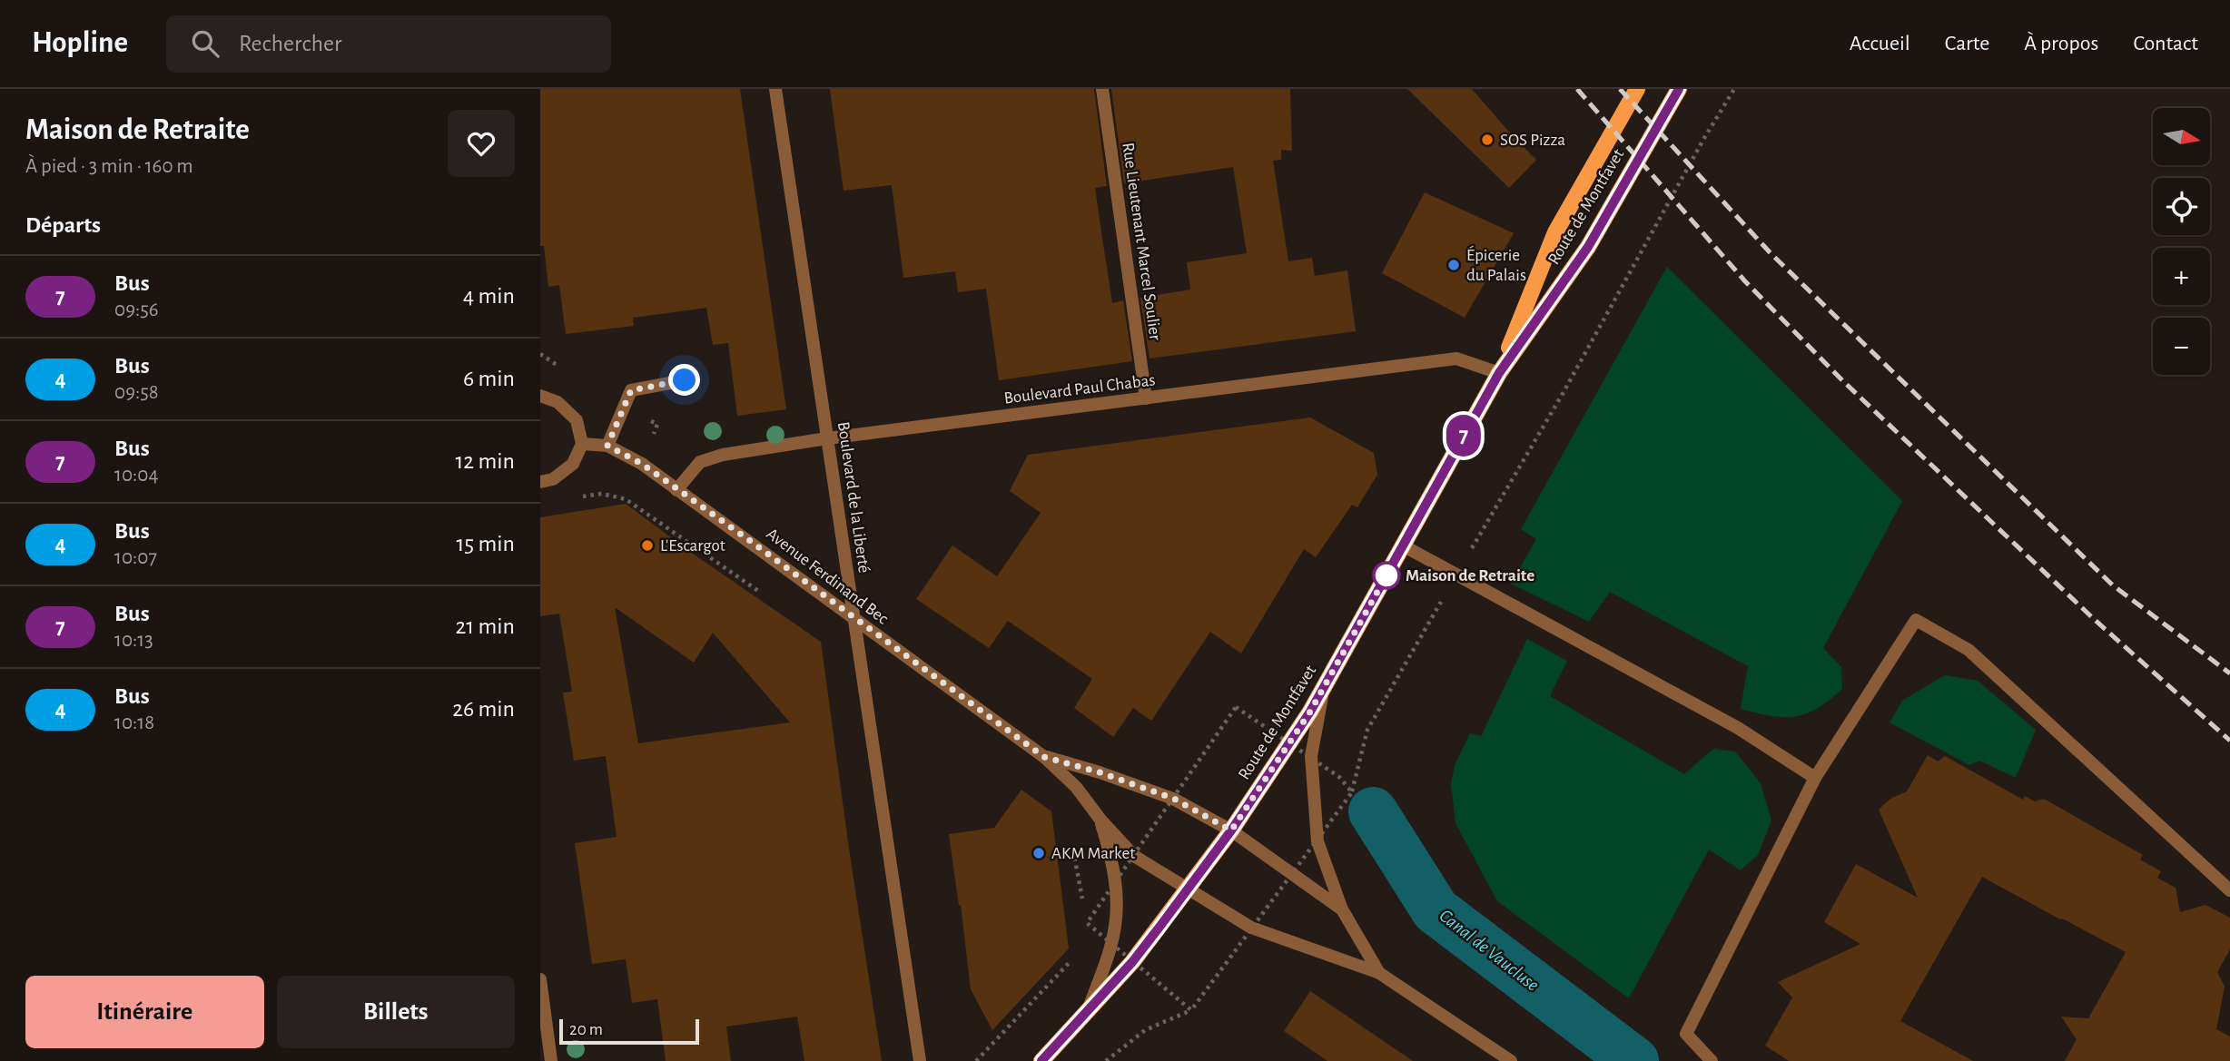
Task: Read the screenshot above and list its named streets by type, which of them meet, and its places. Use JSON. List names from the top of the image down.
{
  "streets": {
    "main road": ["Route de Montfavet"],
    "street": [
      "Rue Lieutenant Marcel Soulier",
      "Boulevard Paul Chabas",
      "Boulevard de la Liberté",
      "Avenue Ferdinand Bec"
    ]
  },
  "crossings": [
    ["Route de Montfavet", "Boulevard Paul Chabas"],
    ["Rue Lieutenant Marcel Soulier", "Boulevard Paul Chabas"],
    ["Boulevard Paul Chabas", "Boulevard de la Liberté"],
    ["Boulevard Paul Chabas", "Avenue Ferdinand Bec"],
    ["Boulevard de la Liberté", "Avenue Ferdinand Bec"]
  ],
  "water": ["Canal de Vaucluse"],
  "places": [
    "SOS Pizza",
    "Épicerie du Palais",
    "L'Escargot",
    "Maison de Retraite",
    "AKM Market"
  ],
  "lines": ["bus line 7"],
  "scale_bar": "20 m",
  "north": "right",
  "page": {
    "header": "Hopline",
    "search": "Rechercher",
    "nav": [
      "Accueil",
      "Carte",
      "À propos",
      "Contact"
    ],
    "heading": [
      ["Maison de Retraite", "À pied · 3 min · 160 m"],
      "Départs"
    ],
    "on_map": "7",
    "map_buttons": ["+", "−"],
    "list": [
      {
        "mark": "7",
        "name": "Bus",
        "note": "09:56",
        "value": "4 min"
      },
      {
        "mark": "4",
        "name": "Bus",
        "note": "09:58",
        "value": "6 min"
      },
      {
        "mark": "7",
        "name": "Bus",
        "note": "10:04",
        "value": "12 min"
      },
      {
        "mark": "4",
        "name": "Bus",
        "note": "10:07",
        "value": "15 min"
      },
      {
        "mark": "7",
        "name": "Bus",
        "note": "10:13",
        "value": "21 min"
      },
      {
        "mark": "4",
        "name": "Bus",
        "note": "10:18",
        "value": "26 min"
      }
    ],
    "buttons": ["Itinéraire", "Billets"],
    "scale": "20 m"
  }
}
